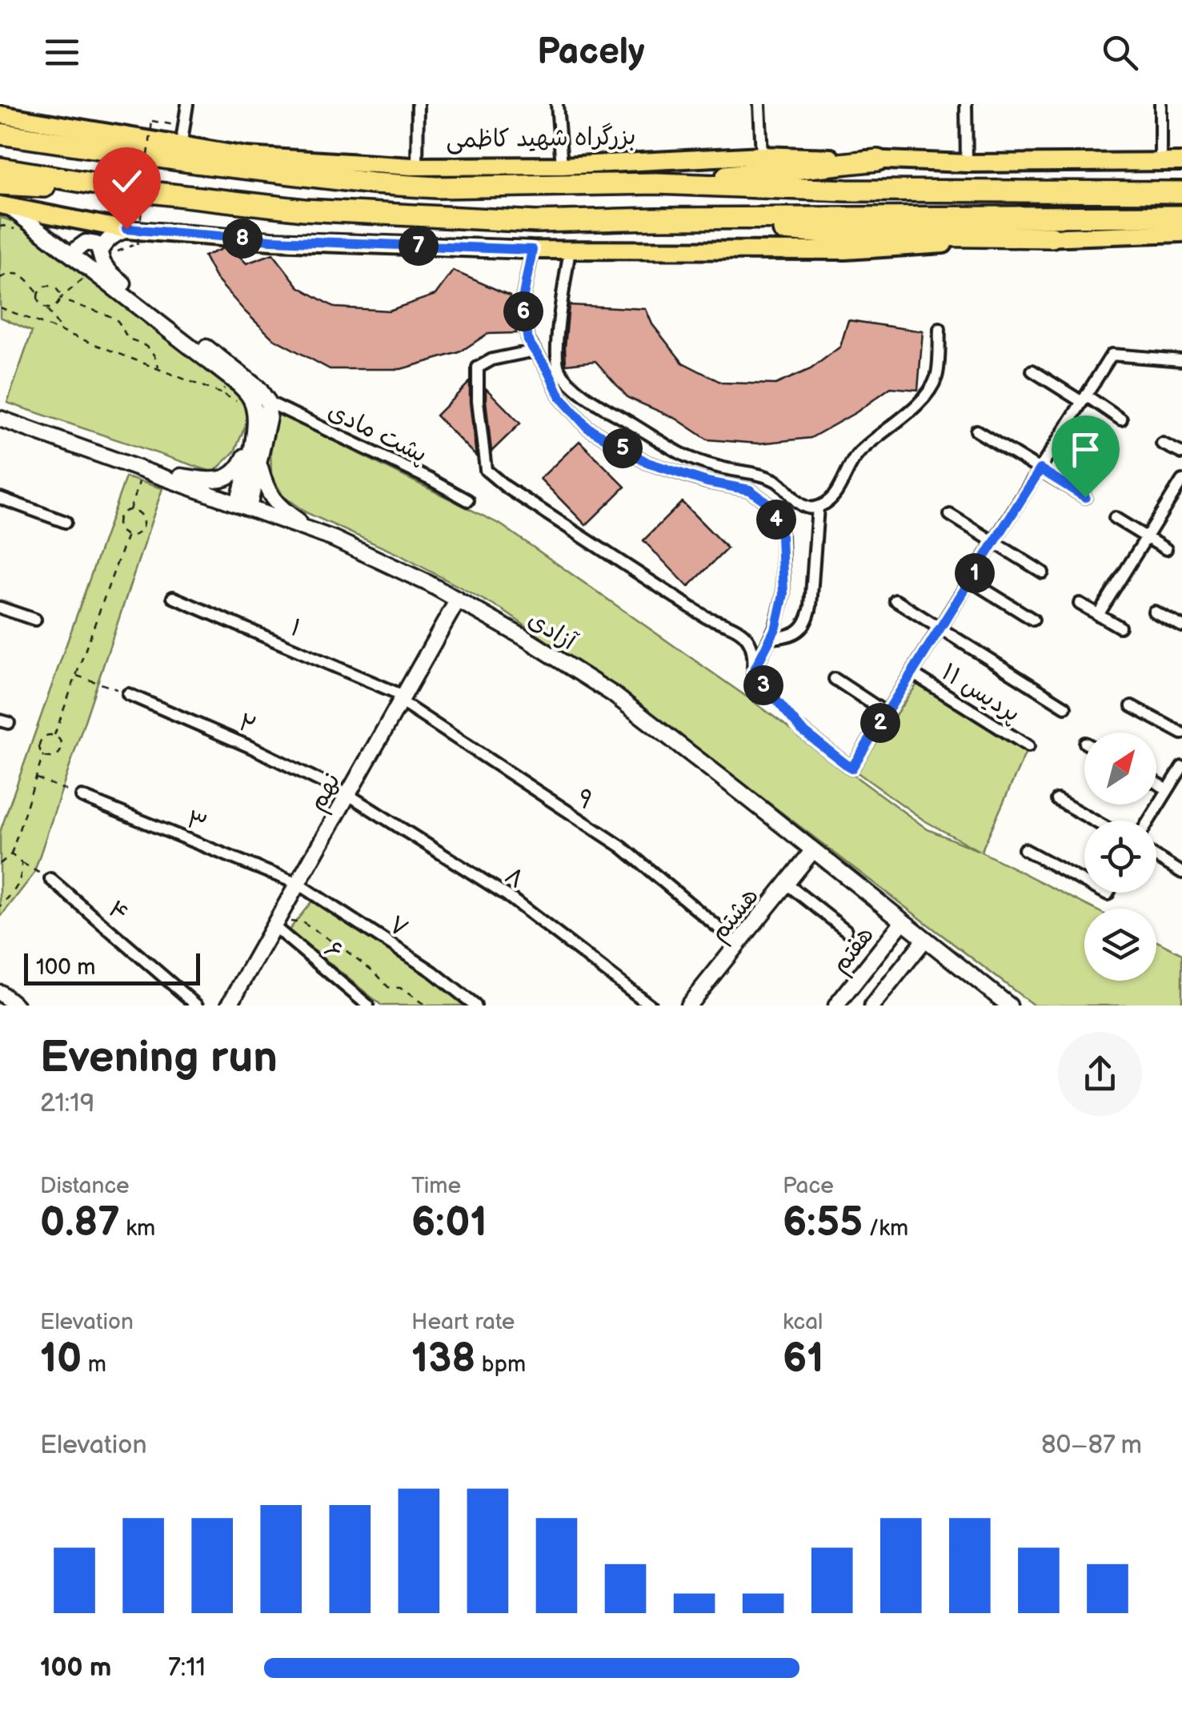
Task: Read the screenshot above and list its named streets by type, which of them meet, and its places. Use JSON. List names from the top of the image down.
{
  "streets": {
    "highway": ["بزرگراه شهید کاظمی"],
    "street": [
      "پشت مادی",
      "۱",
      "آزادی",
      "پردیس ۱۱",
      "۲",
      "نهم",
      "۹",
      "۳",
      "۸",
      "۴",
      "هشتم",
      "۷",
      "هفتم",
      "۶"
    ]
  },
  "crossings": [
    ["۱", "نهم"],
    ["۱", "۹"],
    ["آزادی", "نهم"],
    ["آزادی", "هشتم"],
    ["آزادی", "هفتم"],
    ["۲", "نهم"],
    ["۲", "۸"],
    ["نهم", "۹"],
    ["نهم", "۳"],
    ["نهم", "۸"],
    ["نهم", "۷"],
    ["نهم", "۶"],
    ["۹", "هشتم"],
    ["۳", "۷"]
  ],
  "scale_bar": "100 m",
  "north": "top right",
  "page": {
    "header": "Pacely",
    "pins": [
      "8",
      "7",
      "6",
      "5",
      "4",
      "1",
      "3",
      "2"
    ],
    "scale": "100 m",
    "heading": ["Evening run", "21:19"],
    "stats": [
      ["Distance", "0.87 km"],
      ["Time", "6:01"],
      ["Pace", "6:55 /km"],
      ["Elevation", "10 m"],
      ["Heart rate", "138 bpm"],
      ["kcal", "61"]
    ],
    "chart": ["Elevation", "80–87 m"],
    "list": [
      {
        "name": "100 m",
        "note": "7:11"
      }
    ]
  }
}
